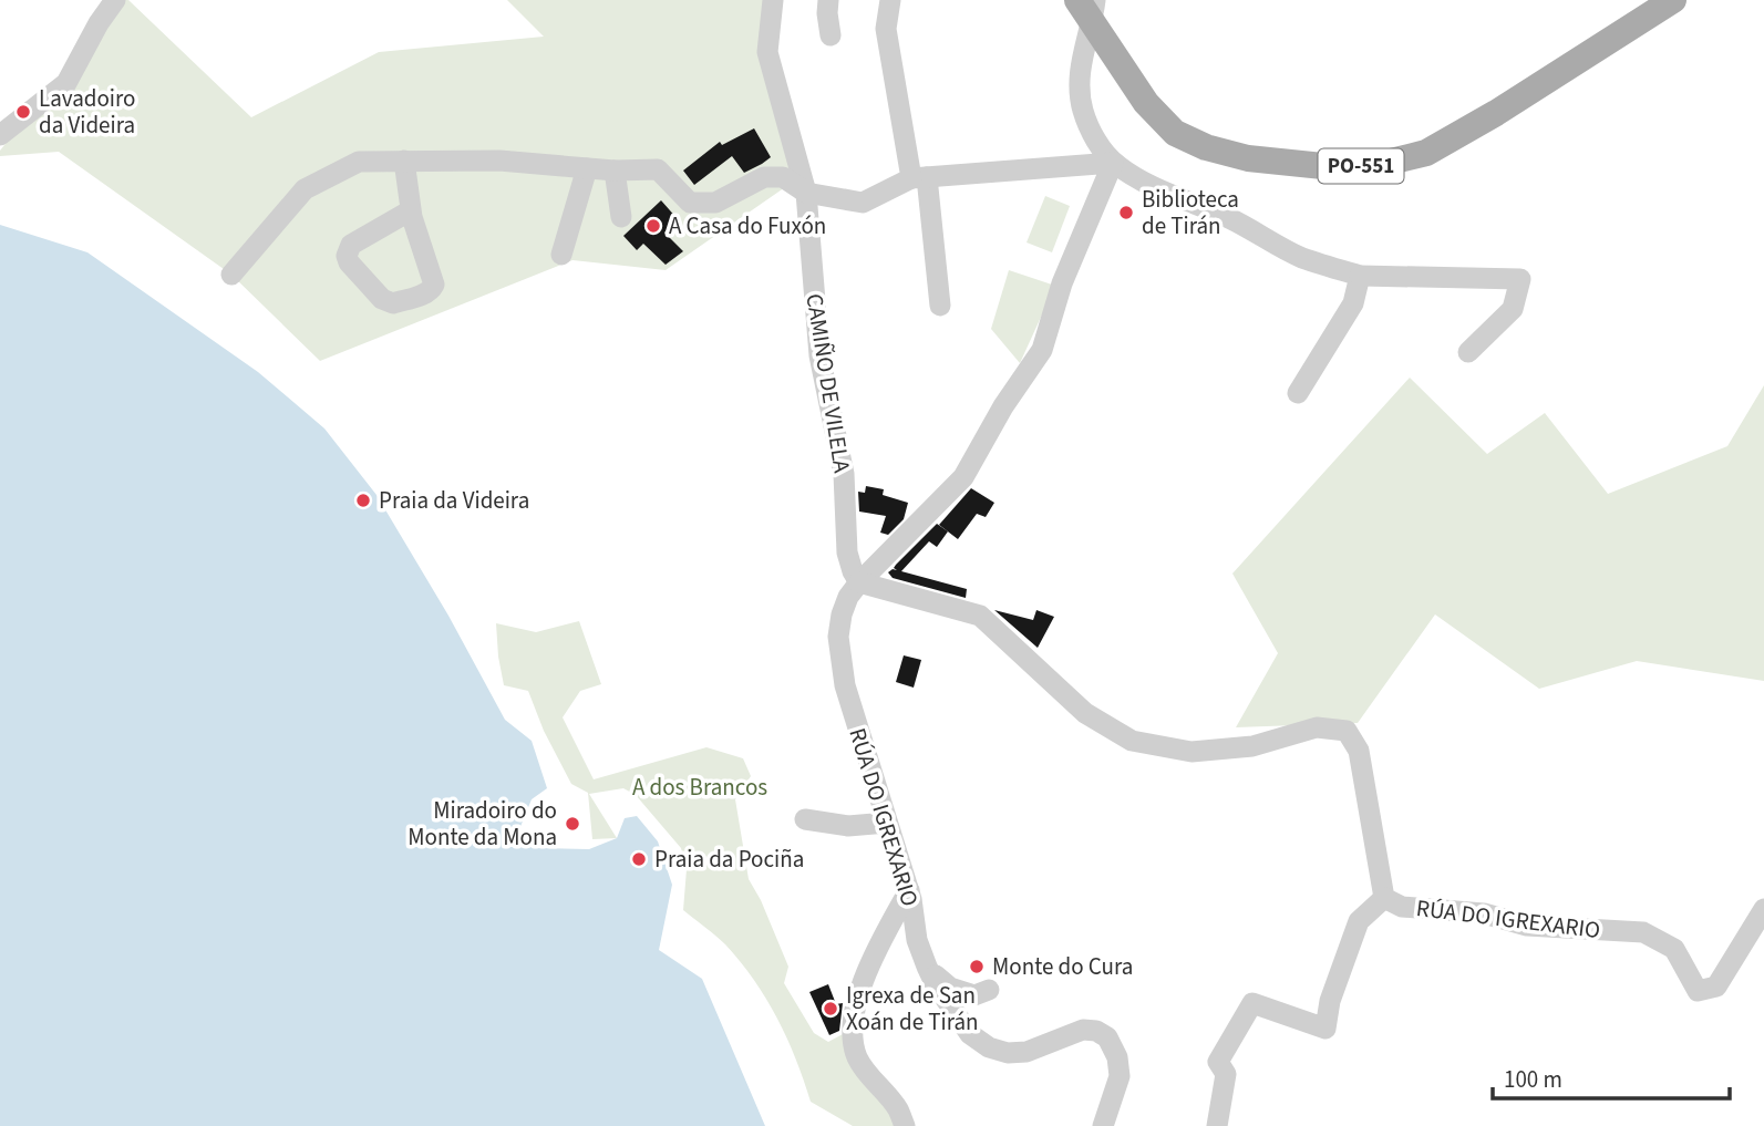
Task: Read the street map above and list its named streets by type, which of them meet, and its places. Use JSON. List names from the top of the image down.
{
  "streets": {
    "main road": ["PO-551"],
    "street": ["CAMIÑO DE VILELA", "RÚA DO IGREXARIO"]
  },
  "crossings": [
    ["CAMIÑO DE VILELA", "RÚA DO IGREXARIO"]
  ],
  "parks": ["A dos Brancos"],
  "places": [
    "Lavadoiro da Videira",
    "Biblioteca de Tirán",
    "A Casa do Fuxón",
    "Praia da Videira",
    "Miradoiro do Monte da Mona",
    "Praia da Pociña",
    "Monte do Cura",
    "Igrexa de San Xoán de Tirán"
  ],
  "scale_bar": "100 m"
}
